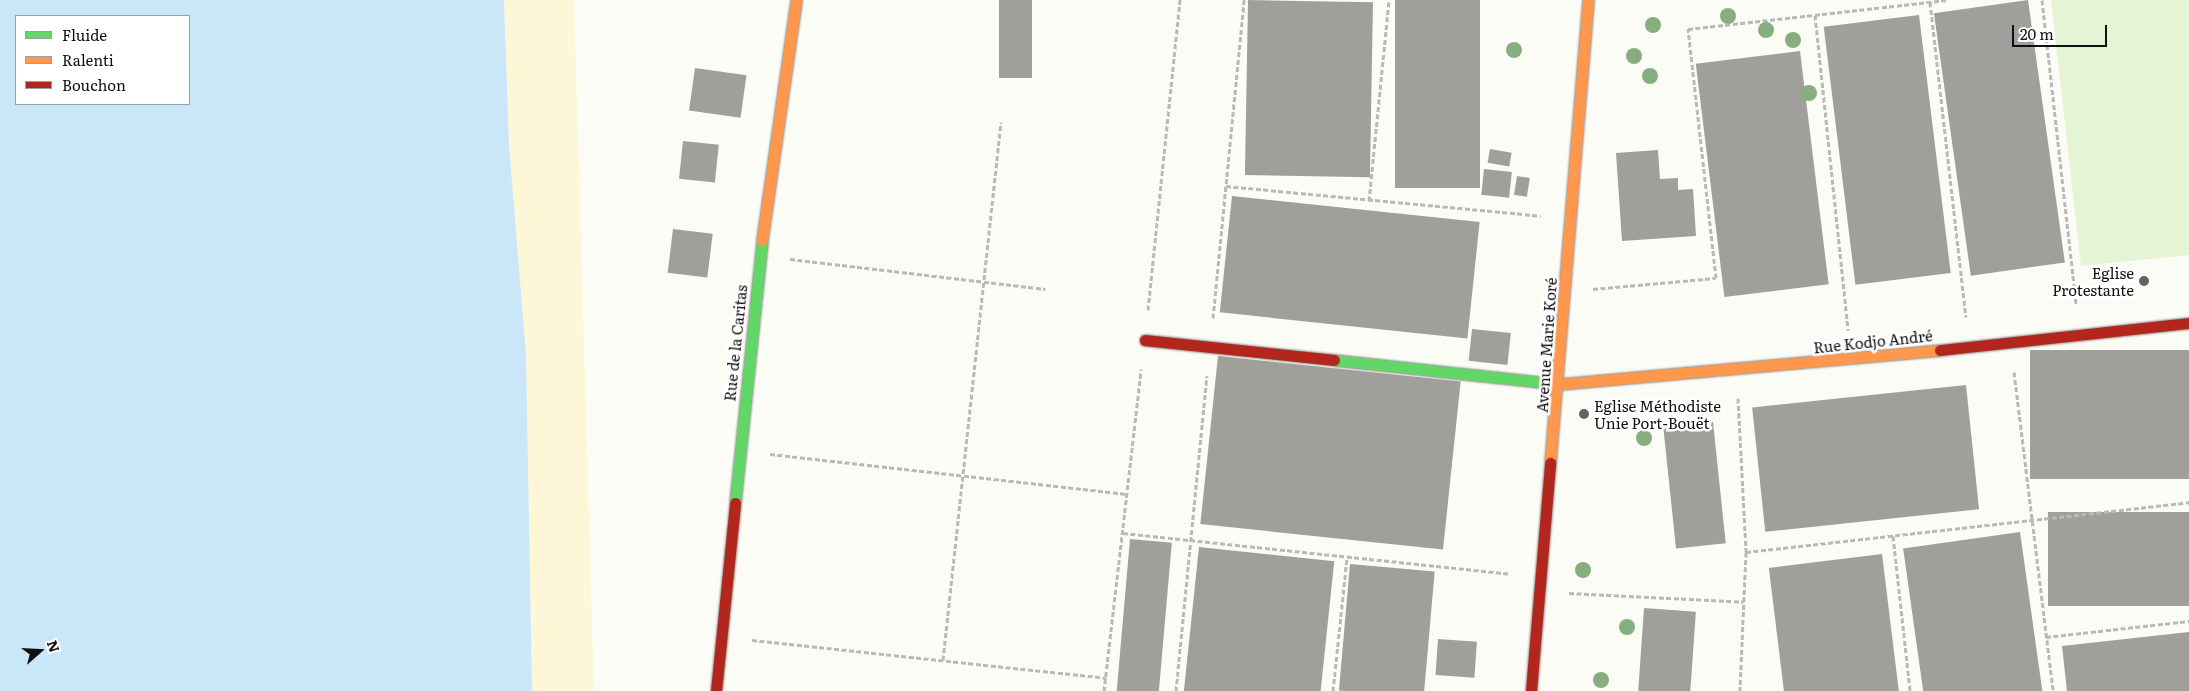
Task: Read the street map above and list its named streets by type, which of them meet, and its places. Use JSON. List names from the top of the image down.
{
  "streets": {
    "street": ["Rue Kodjo André", "Rue de la Caritas", "Avenue Marie Koré"]
  },
  "crossings": [
    ["Rue Kodjo André", "Avenue Marie Koré"]
  ],
  "places": ["Eglise Protestante", "Eglise Méthodiste Unie Port-Bouët"],
  "legend": ["Fluide", "Ralenti", "Bouchon"],
  "scale_bar": "20 m",
  "north": "right"
}
